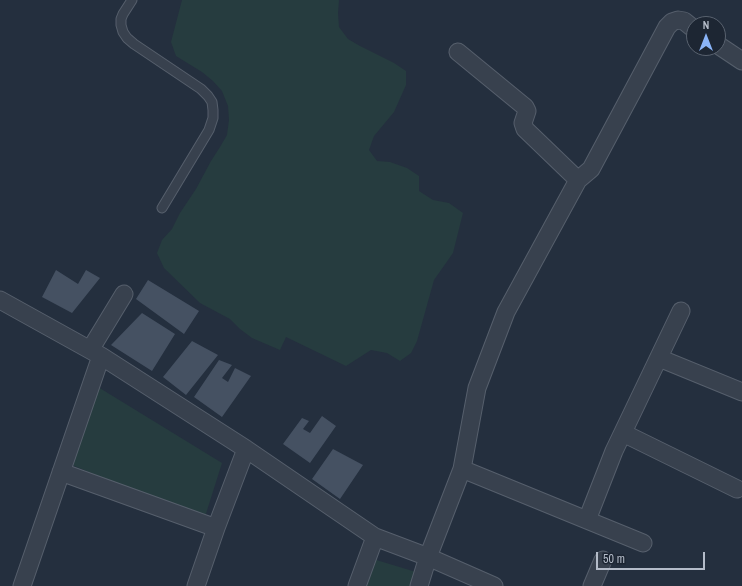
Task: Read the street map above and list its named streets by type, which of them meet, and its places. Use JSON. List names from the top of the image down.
{
  "scale_bar": "50 m",
  "north": "top"
}
